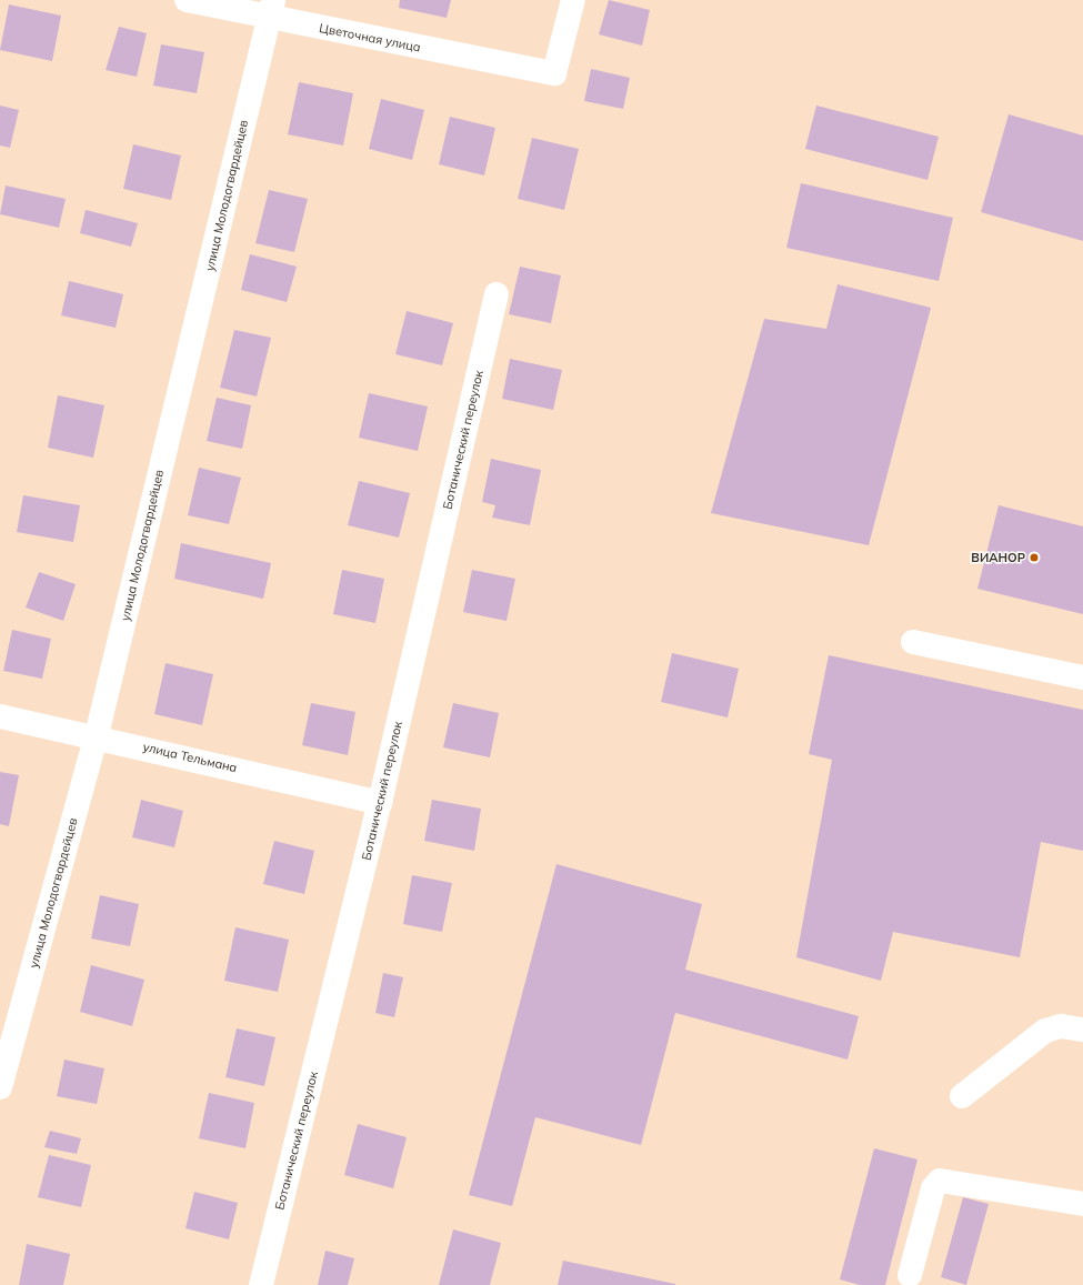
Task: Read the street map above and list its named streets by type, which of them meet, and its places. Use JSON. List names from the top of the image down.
{
  "streets": {
    "street": [
      "Цветочная улица",
      "улица Молодогвардейцев",
      "Ботанический переулок",
      "улица Тельмана"
    ]
  },
  "crossings": [
    ["Цветочная улица", "улица Молодогвардейцев"],
    ["улица Молодогвардейцев", "улица Тельмана"],
    ["Ботанический переулок", "улица Тельмана"]
  ],
  "places": ["ВИАНОР"]
}
